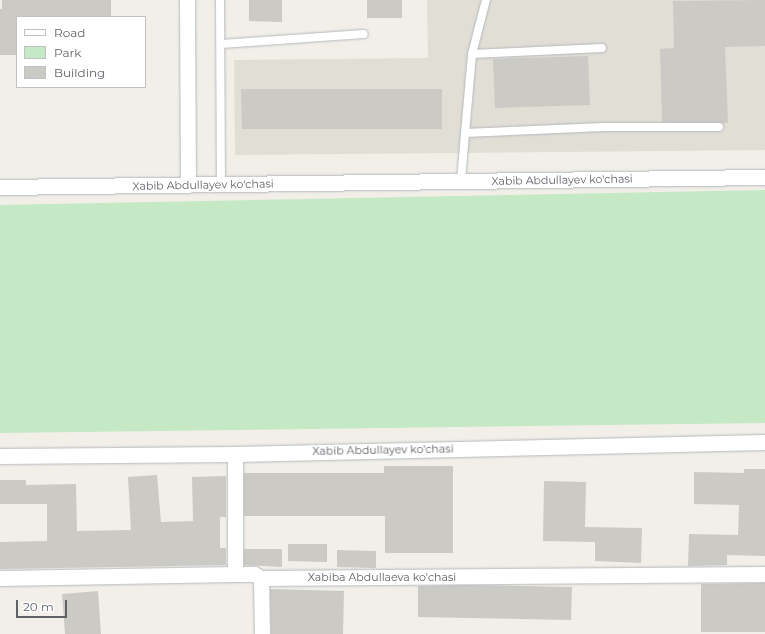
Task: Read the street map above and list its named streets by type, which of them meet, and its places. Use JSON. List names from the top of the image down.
{
  "streets": {
    "street": ["Xabib Abdullayev ko'chasi", "Xabiba Abdullaeva ko'chasi"]
  },
  "legend": ["Road", "Park", "Building"],
  "scale_bar": "20 m"
}
